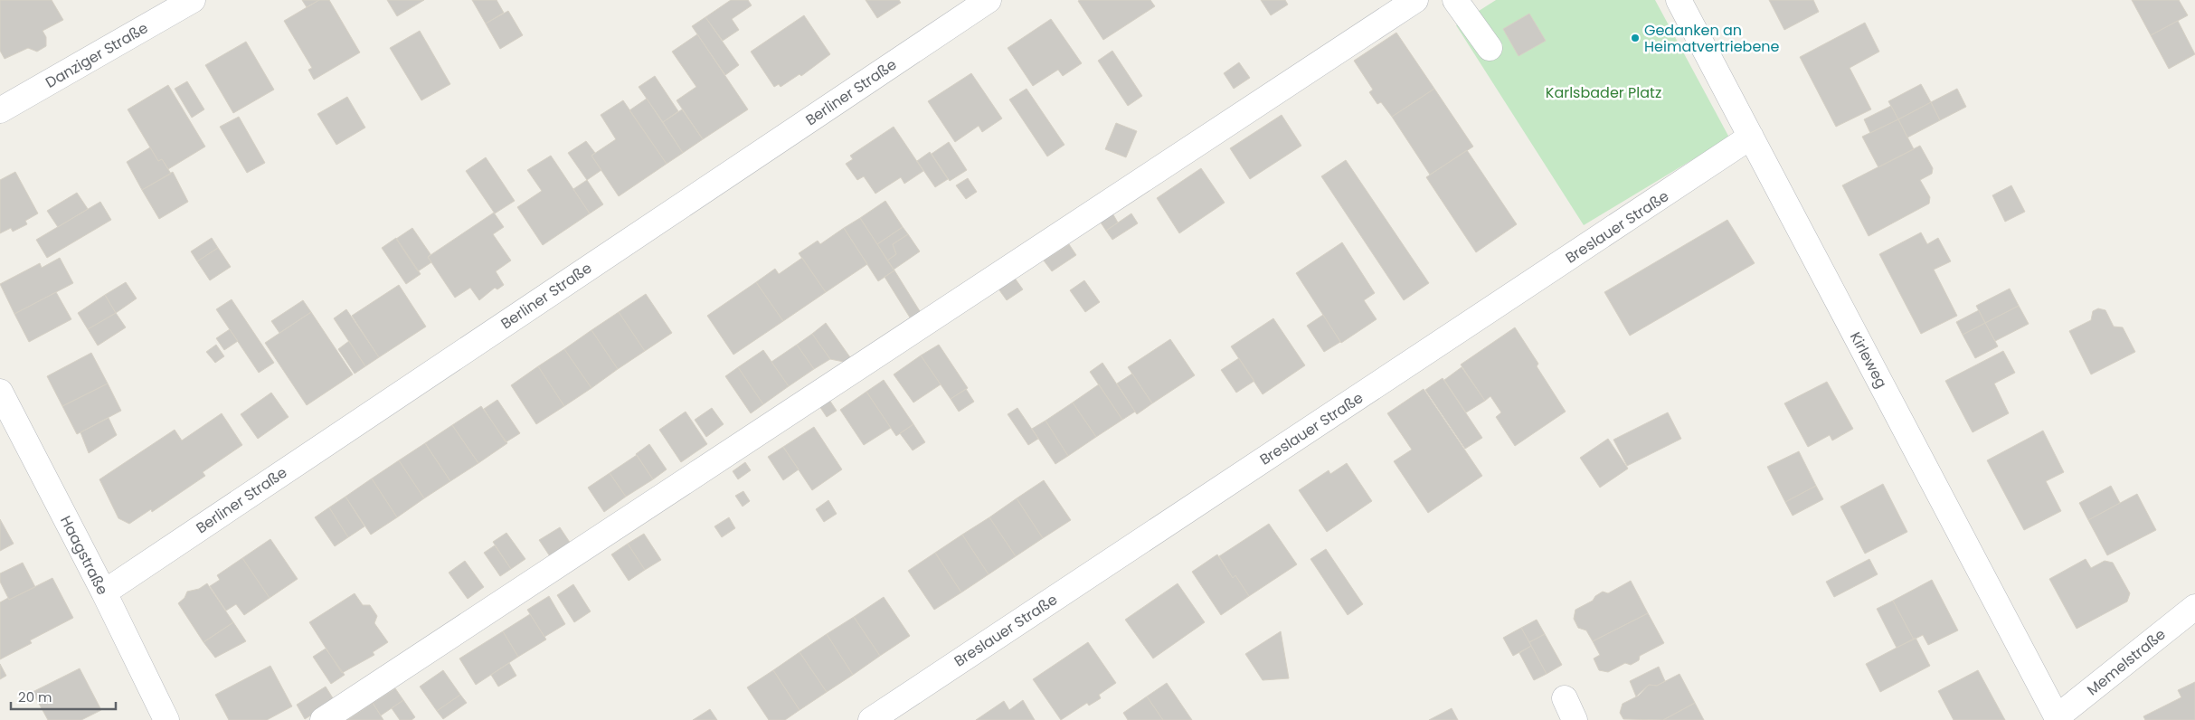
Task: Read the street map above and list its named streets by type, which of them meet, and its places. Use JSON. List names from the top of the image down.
{
  "streets": {
    "street": [
      "Danziger Straße",
      "Berliner Straße",
      "Breslauer Straße",
      "Kirleweg",
      "Haagstraße",
      "Memelstraße"
    ]
  },
  "crossings": [
    ["Berliner Straße", "Haagstraße"],
    ["Breslauer Straße", "Kirleweg"],
    ["Kirleweg", "Memelstraße"]
  ],
  "parks": ["Karlsbader Platz"],
  "places": ["Gedanken an Heimatvertriebene"],
  "scale_bar": "20 m"
}
